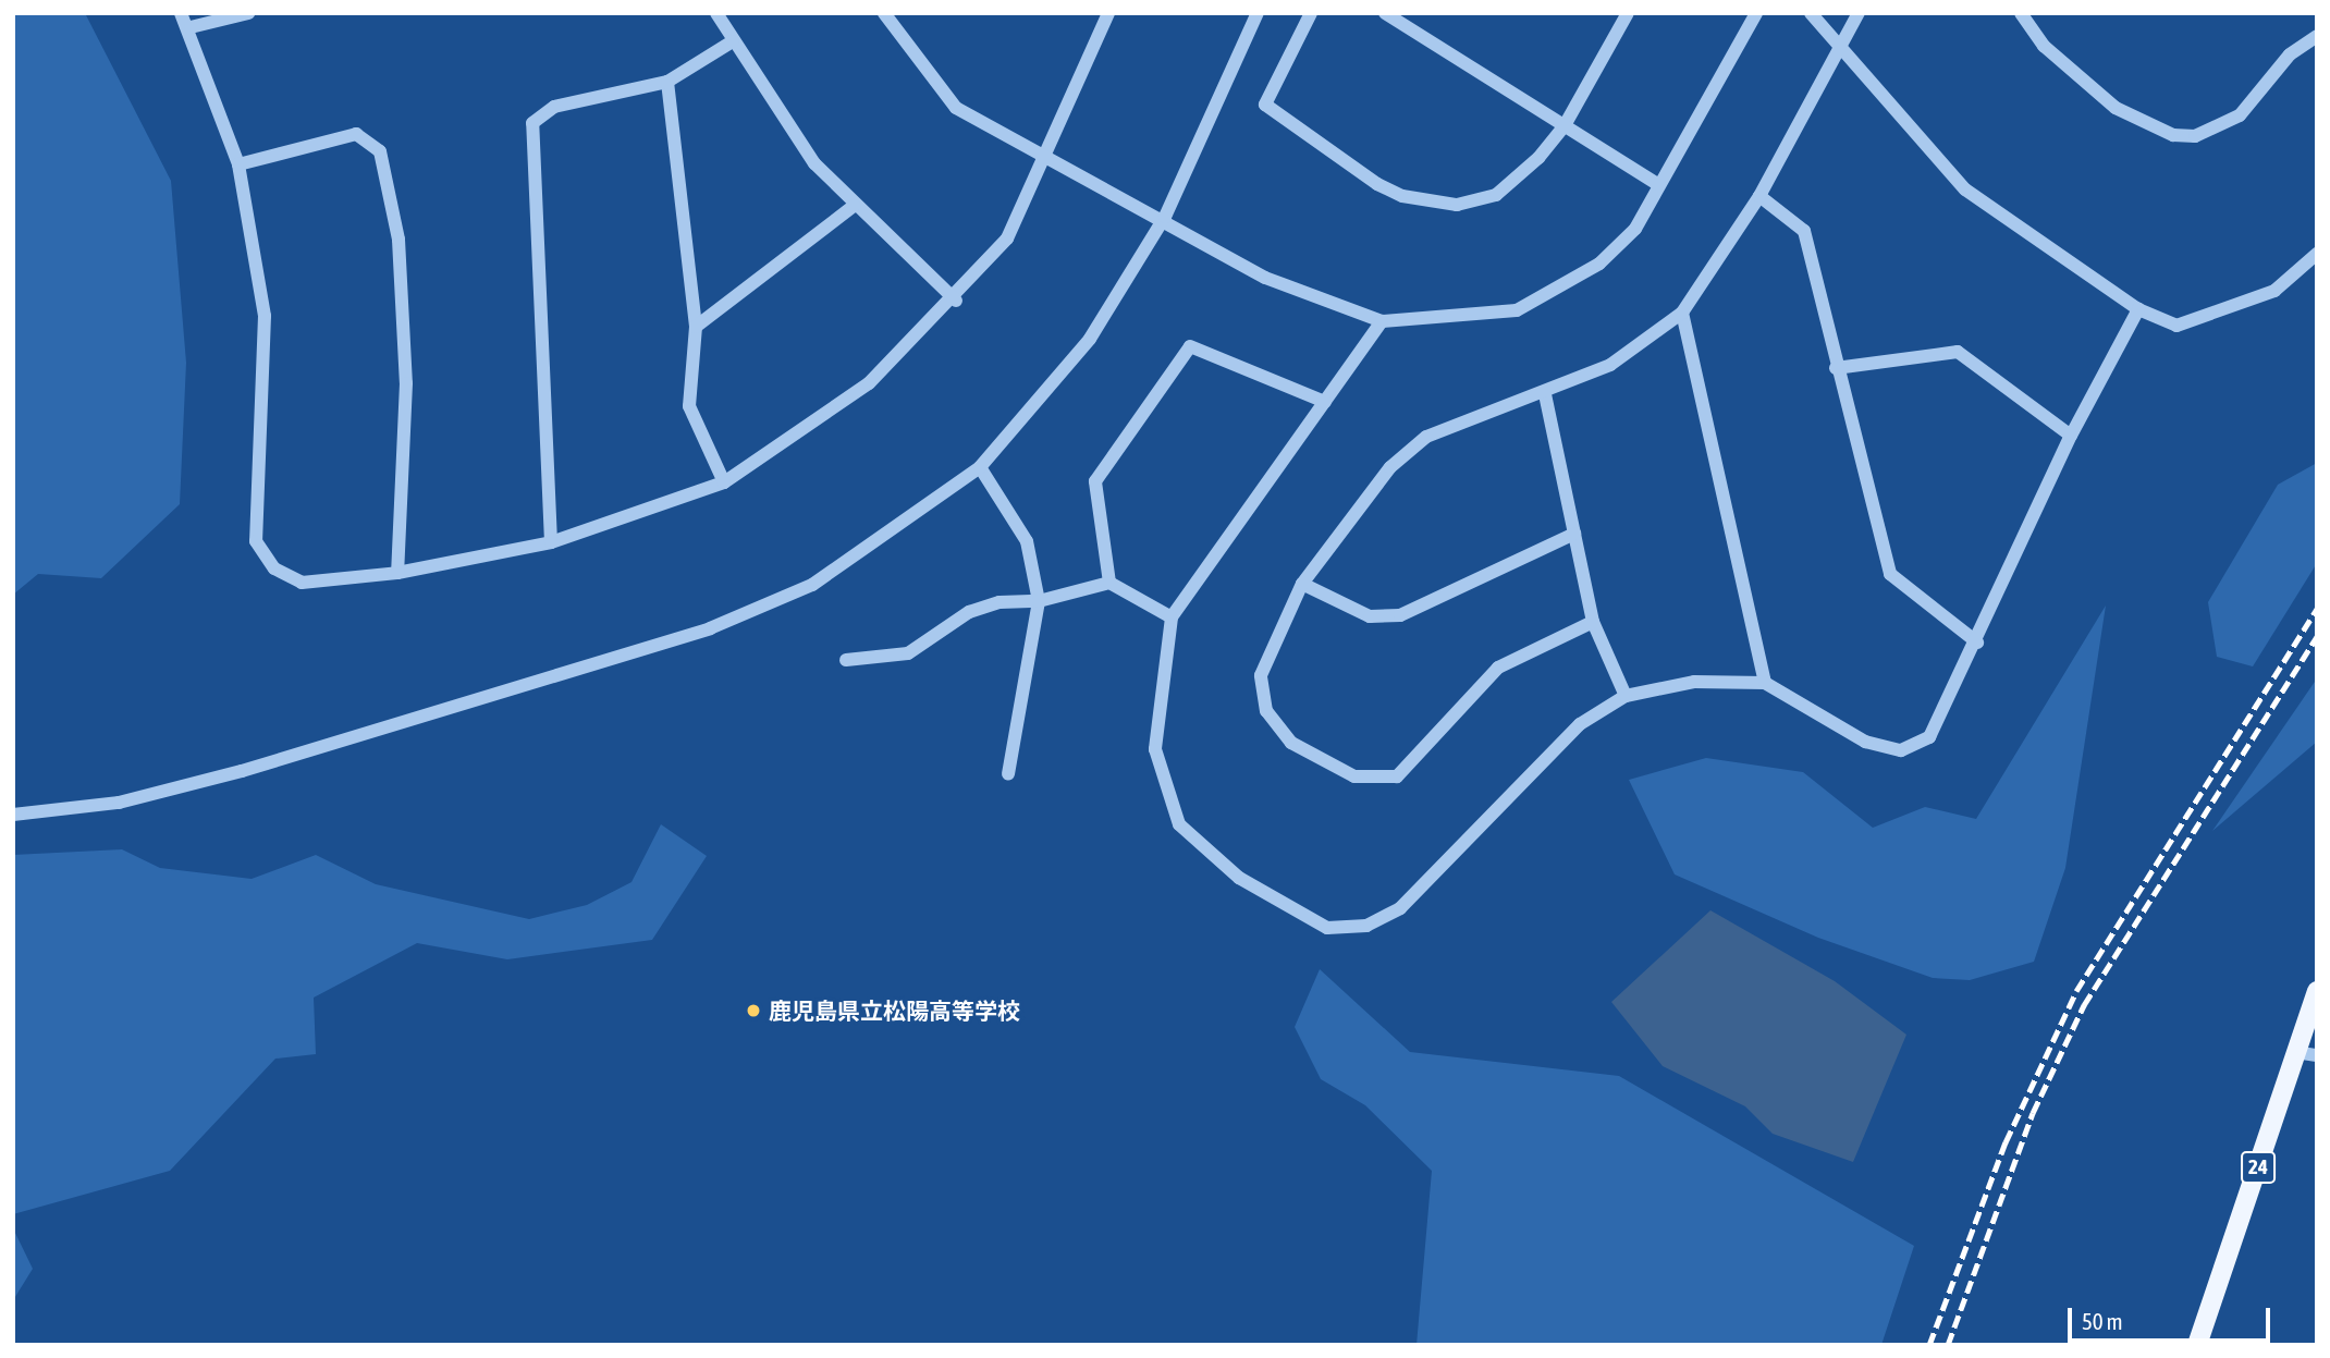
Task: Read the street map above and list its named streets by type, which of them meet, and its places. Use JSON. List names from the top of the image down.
{
  "streets": {
    "main road": ["24"]
  },
  "places": ["鹿児島県立松陽高等学校"],
  "scale_bar": "50 m"
}
